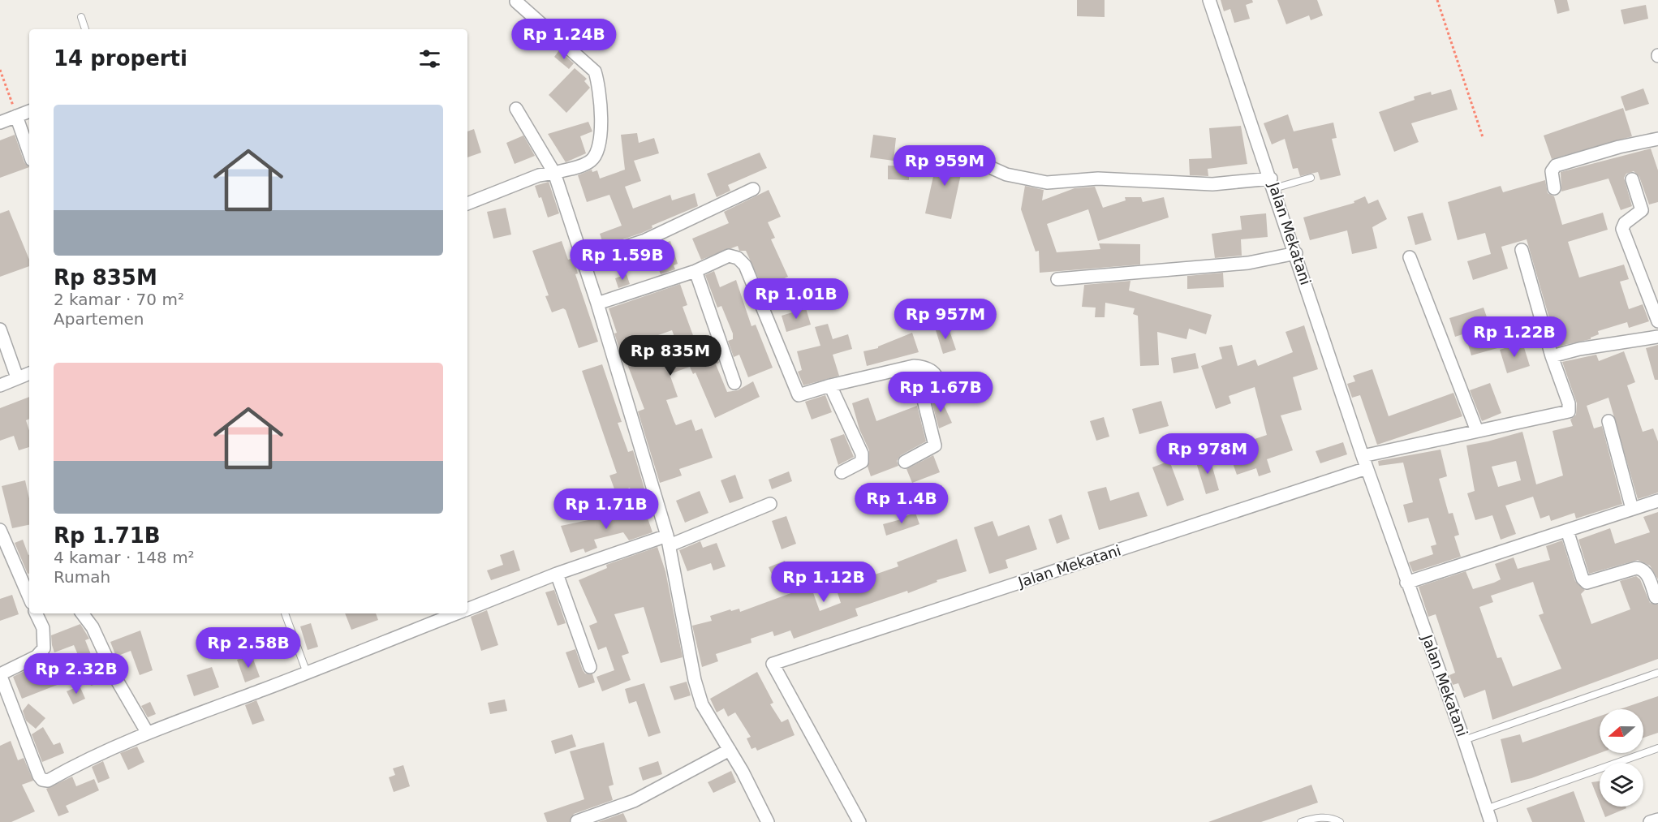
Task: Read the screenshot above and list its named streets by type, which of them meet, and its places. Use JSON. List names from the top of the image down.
{
  "streets": {
    "street": ["Jalan Mekatani"]
  },
  "north": "left",
  "page": {
    "price": [
      "Rp 1.24B",
      "Rp 959M",
      "Rp 1.59B",
      "Rp 1.01B",
      "Rp 957M",
      "Rp 1.22B",
      "Rp 835M",
      "Rp 1.67B",
      "Rp 978M",
      "Rp 1.4B",
      "Rp 1.71B",
      "Rp 1.12B",
      "Rp 2.58B",
      "Rp 2.32B"
    ],
    "heading": "14 properti",
    "list": [
      {
        "name": "Rp 835M",
        "note": "2 kamar · 70 m² · Apartemen"
      },
      {
        "name": "Rp 1.71B",
        "note": "4 kamar · 148 m² · Rumah"
      }
    ]
  }
}
